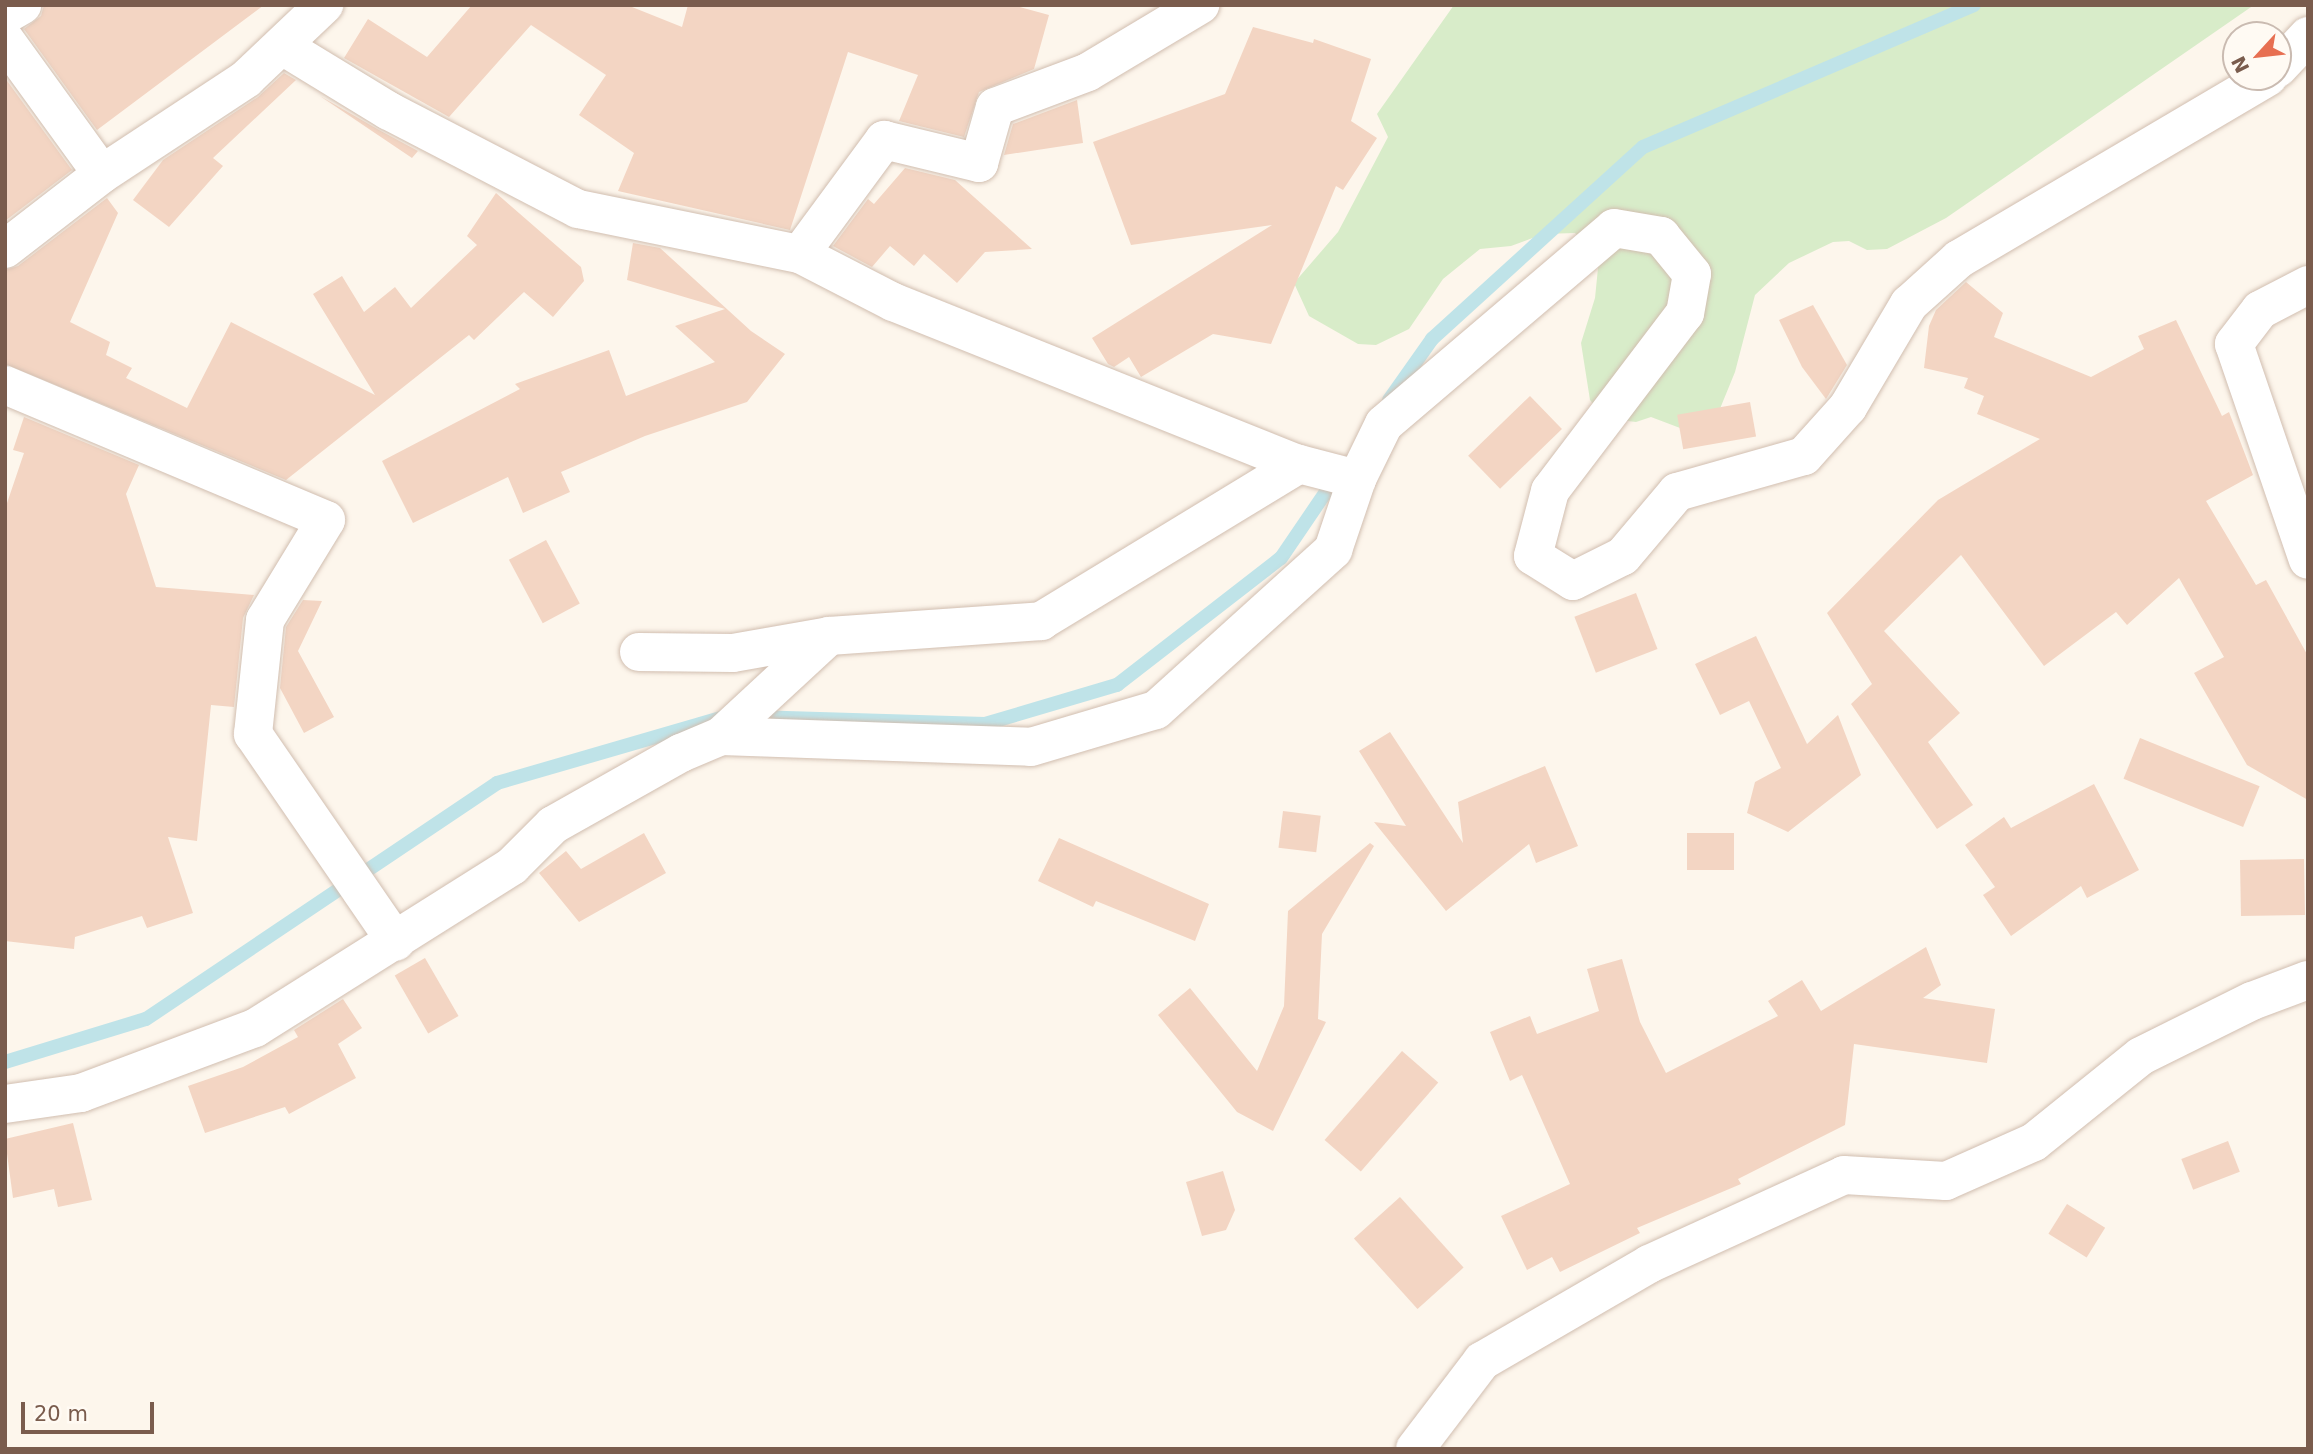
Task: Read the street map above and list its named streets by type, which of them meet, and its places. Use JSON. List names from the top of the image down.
{
  "scale_bar": "20 m",
  "north": "bottom left"
}
